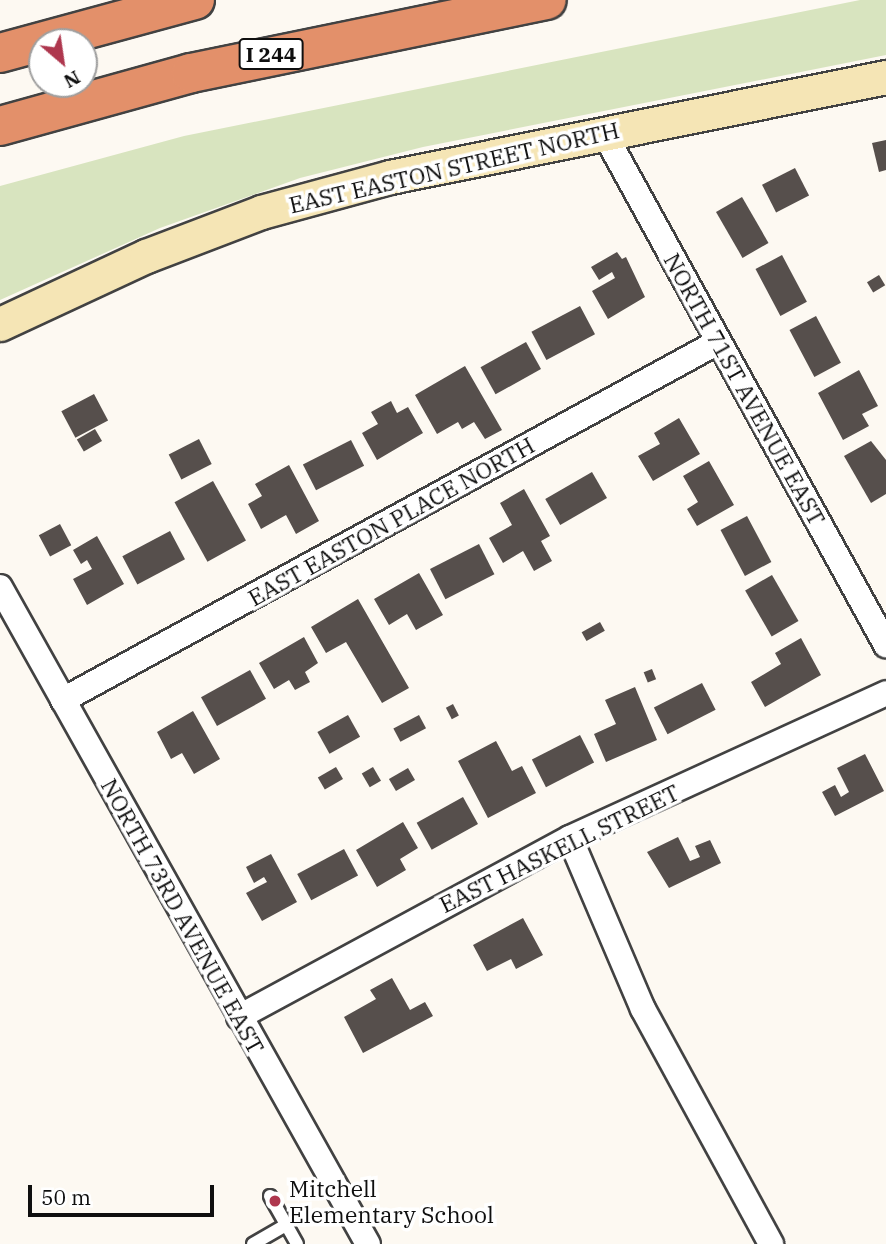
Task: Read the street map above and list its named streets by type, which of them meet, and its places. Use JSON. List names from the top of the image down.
{
  "streets": {
    "highway": ["I 244"],
    "street": [
      "EAST EASTON STREET NORTH",
      "NORTH 71ST AVENUE EAST",
      "EAST EASTON PLACE NORTH",
      "EAST HASKELL STREET",
      "NORTH 73RD AVENUE EAST"
    ]
  },
  "crossings": [
    ["EAST EASTON STREET NORTH", "NORTH 71ST AVENUE EAST"],
    ["NORTH 71ST AVENUE EAST", "EAST EASTON PLACE NORTH"],
    ["EAST EASTON PLACE NORTH", "NORTH 73RD AVENUE EAST"],
    ["EAST HASKELL STREET", "NORTH 73RD AVENUE EAST"]
  ],
  "places": ["Mitchell Elementary School"],
  "scale_bar": "50 m",
  "north": "bottom right"
}
